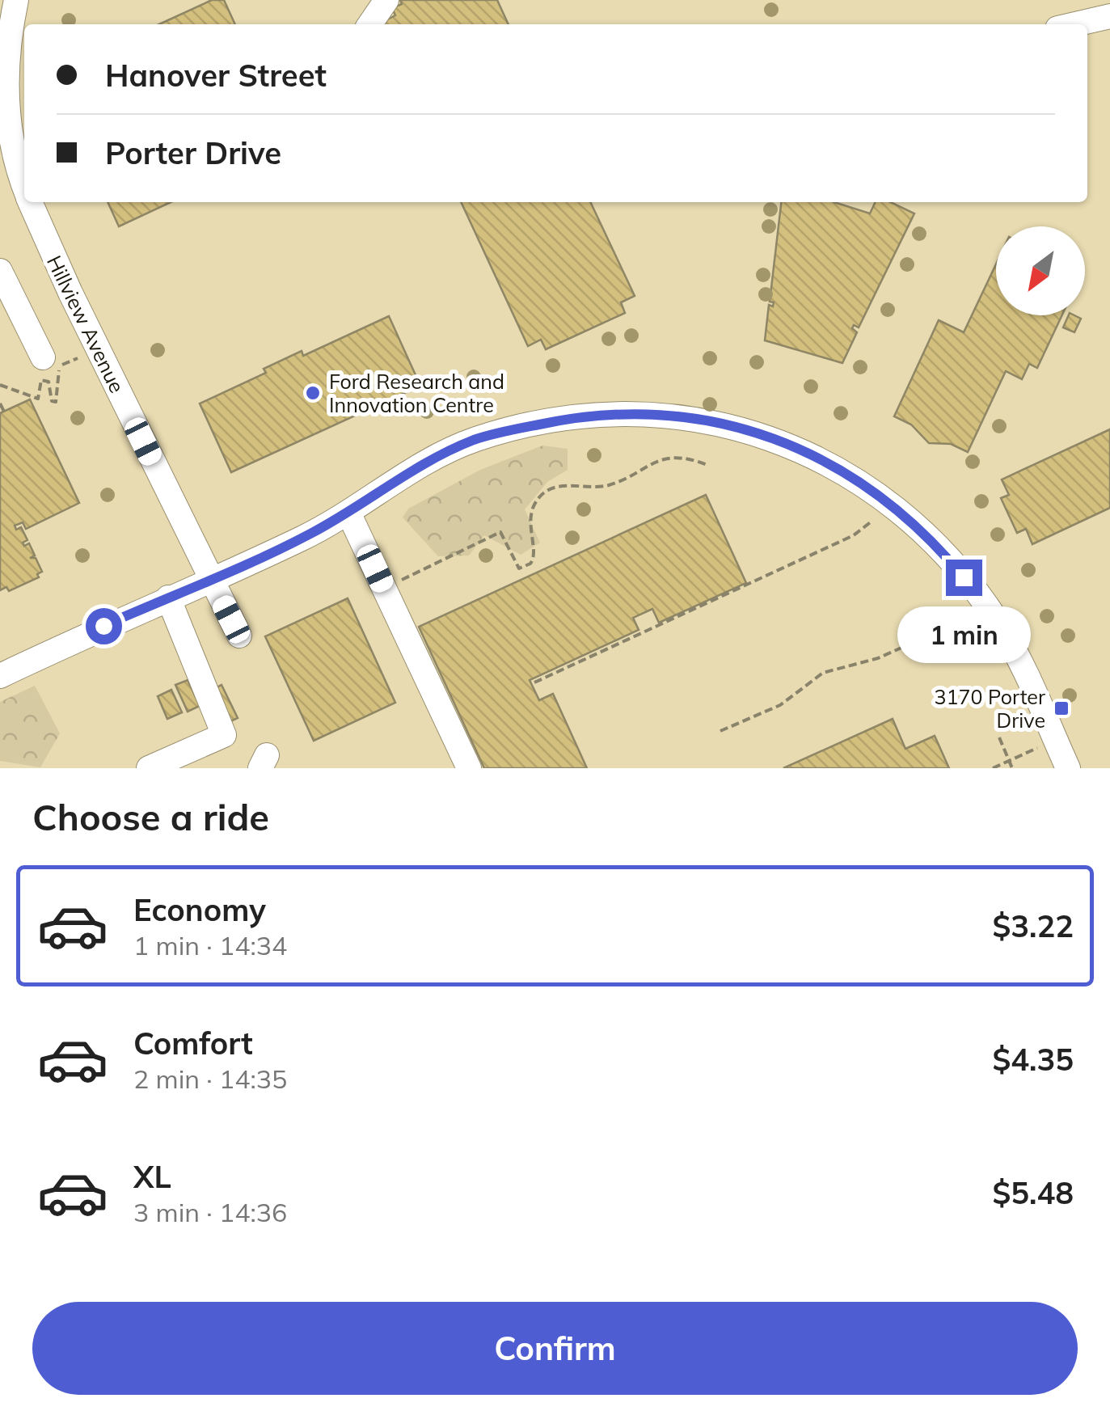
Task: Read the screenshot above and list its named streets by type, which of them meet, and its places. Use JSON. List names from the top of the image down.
{
  "streets": {
    "street": ["Hillview Avenue"]
  },
  "places": {
    "other": ["Ford Research and Innovation Centre"],
    "transit": ["3170 Porter Drive"]
  },
  "north": "bottom left",
  "page": {
    "banner": ["Hanover Street", "Porter Drive"],
    "bubble": "1 min",
    "heading": "Choose a ride",
    "list": [
      {
        "name": "Economy",
        "note": "1 min · 14:34",
        "value": "$3.22"
      },
      {
        "name": "Comfort",
        "note": "2 min · 14:35",
        "value": "$4.35"
      },
      {
        "name": "XL",
        "note": "3 min · 14:36",
        "value": "$5.48"
      }
    ],
    "buttons": "Confirm"
  }
}
